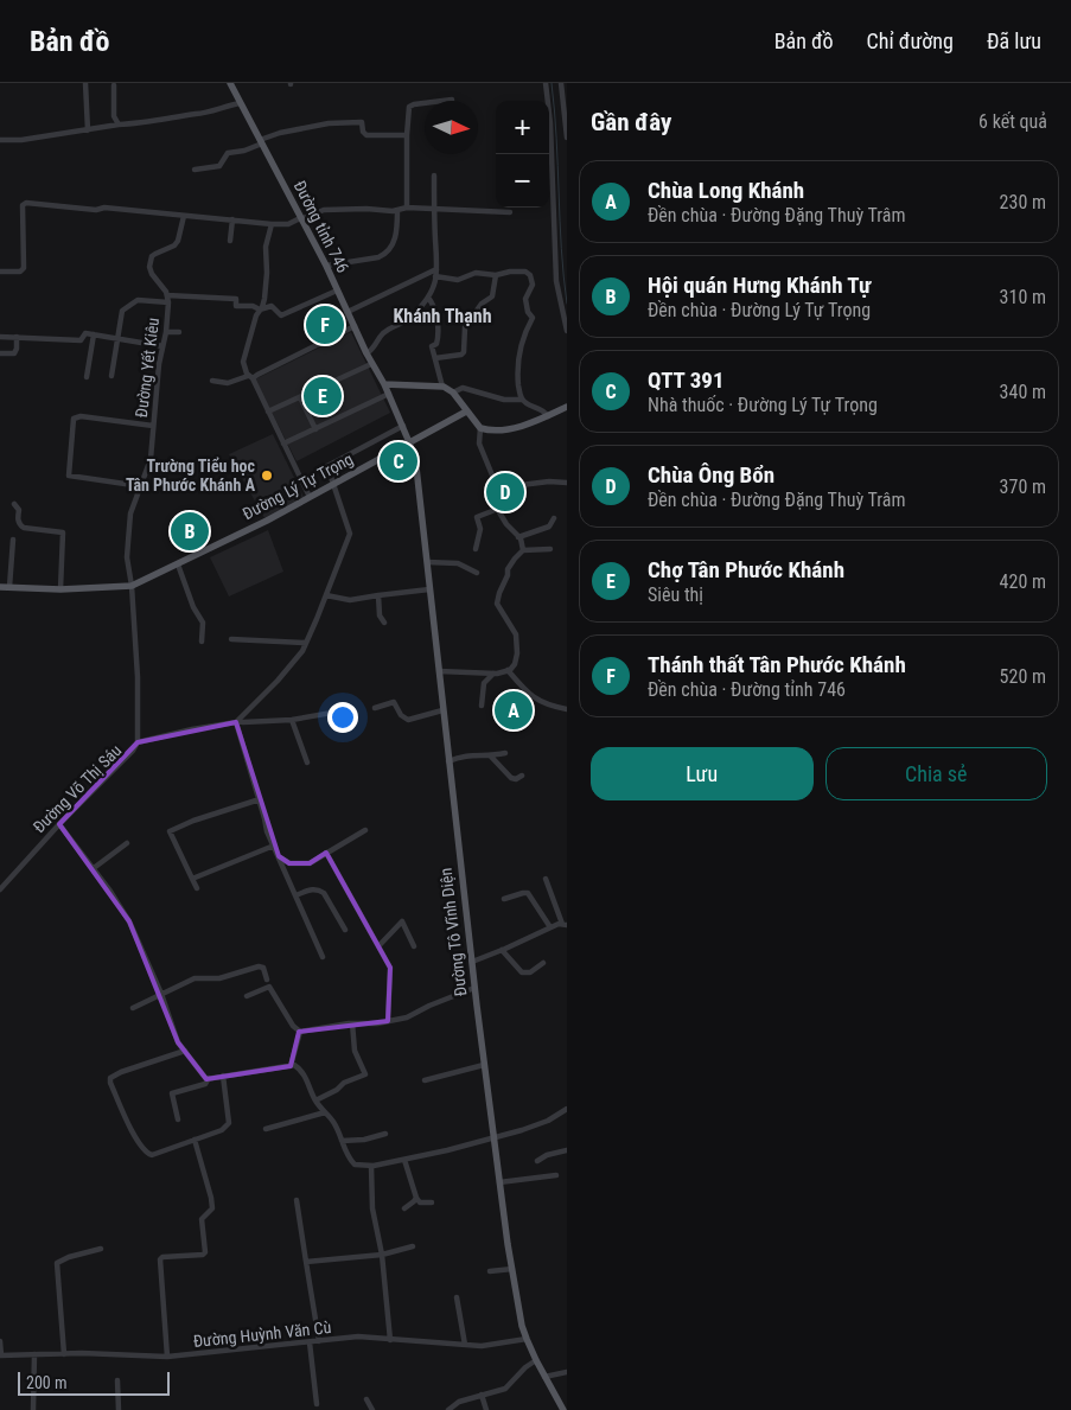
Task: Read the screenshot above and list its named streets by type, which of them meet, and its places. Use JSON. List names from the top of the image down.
{
  "streets": {
    "main road": ["Đường tỉnh 746", "Đường Lý Tự Trọng", "Đường Tô Vĩnh Diện"],
    "street": ["Đường Yết Kiêu", "Đường Võ Thị Sáu", "Đường Huỳnh Văn Cù"]
  },
  "crossings": [
    ["Đường tỉnh 746", "Đường Lý Tự Trọng"],
    ["Đường tỉnh 746", "Đường Tô Vĩnh Diện"],
    ["Đường Yết Kiêu", "Đường Lý Tự Trọng"],
    ["Đường Yết Kiêu", "Đường Võ Thị Sáu"],
    ["Đường Lý Tự Trọng", "Đường Võ Thị Sáu"],
    ["Đường Lý Tự Trọng", "Đường Tô Vĩnh Diện"],
    ["Đường Tô Vĩnh Diện", "Đường Huỳnh Văn Cù"]
  ],
  "districts": ["Khánh Thạnh"],
  "places": ["Trường Tiểu học Tân Phước Khánh A"],
  "scale_bar": "200 m",
  "north": "right",
  "page": {
    "header": "Bản đồ",
    "nav": ["Bản đồ", "Chỉ đường", "Đã lưu"],
    "heading": ["Gần đây", "6 kết quả"],
    "map_buttons": ["+", "−"],
    "list": [
      {
        "mark": "A",
        "name": "Chùa Long Khánh",
        "note": "Đền chùa · Đường Đặng Thuỳ Trâm",
        "value": "230 m"
      },
      {
        "mark": "B",
        "name": "Hội quán Hưng Khánh Tự",
        "note": "Đền chùa · Đường Lý Tự Trọng",
        "value": "310 m"
      },
      {
        "mark": "C",
        "name": "QTT 391",
        "note": "Nhà thuốc · Đường Lý Tự Trọng",
        "value": "340 m"
      },
      {
        "mark": "D",
        "name": "Chùa Ông Bổn",
        "note": "Đền chùa · Đường Đặng Thuỳ Trâm",
        "value": "370 m"
      },
      {
        "mark": "E",
        "name": "Chợ Tân Phước Khánh",
        "note": "Siêu thị",
        "value": "420 m"
      },
      {
        "mark": "F",
        "name": "Thánh thất Tân Phước Khánh",
        "note": "Đền chùa · Đường tỉnh 746",
        "value": "520 m"
      }
    ],
    "pins": [
      "F",
      "E",
      "C",
      "D",
      "B",
      "A"
    ],
    "buttons": ["Lưu", "Chia sẻ"],
    "scale": "200 m"
  }
}
